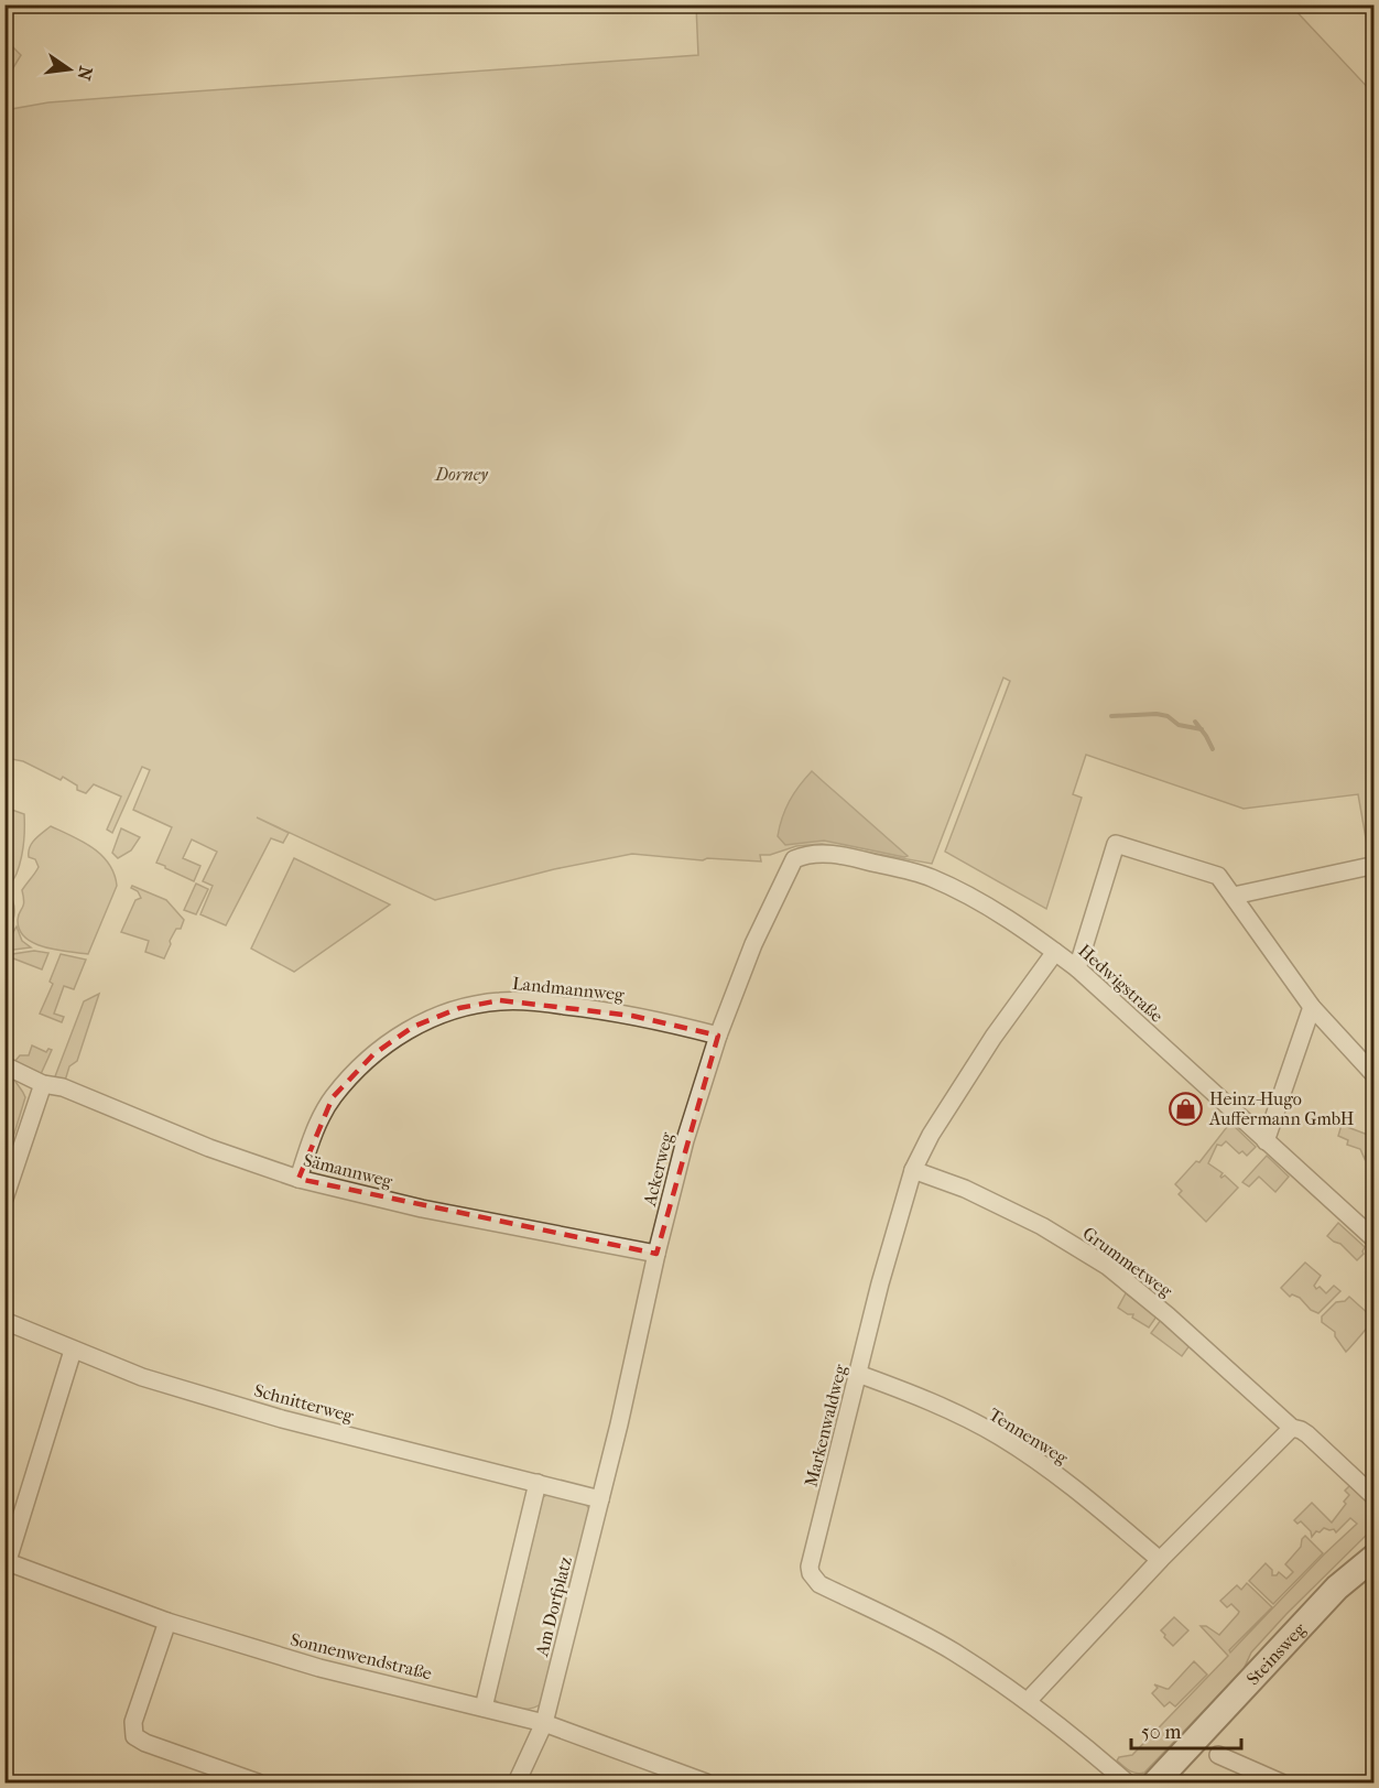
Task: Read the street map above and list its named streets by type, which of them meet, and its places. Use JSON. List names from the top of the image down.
{
  "streets": {
    "main road": ["Steinsweg"],
    "street": [
      "Hedwigstraße",
      "Landmannweg",
      "Ackerweg",
      "Sämannweg",
      "Grummetweg",
      "Schnitterweg",
      "Markenwaldweg",
      "Tennenweg",
      "Am Dorfplatz",
      "Sonnenwendstraße"
    ]
  },
  "crossings": [
    ["Hedwigstraße", "Ackerweg"],
    ["Hedwigstraße", "Markenwaldweg"],
    ["Landmannweg", "Ackerweg"],
    ["Landmannweg", "Sämannweg"],
    ["Ackerweg", "Sämannweg"],
    ["Ackerweg", "Schnitterweg"],
    ["Ackerweg", "Am Dorfplatz"],
    ["Grummetweg", "Markenwaldweg"],
    ["Schnitterweg", "Am Dorfplatz"],
    ["Markenwaldweg", "Tennenweg"],
    ["Am Dorfplatz", "Sonnenwendstraße"]
  ],
  "parks": ["Dorney"],
  "places": {
    "shop": ["Heinz-Hugo Auffermann GmbH"]
  },
  "scale_bar": "50 m",
  "north": "right"
}
